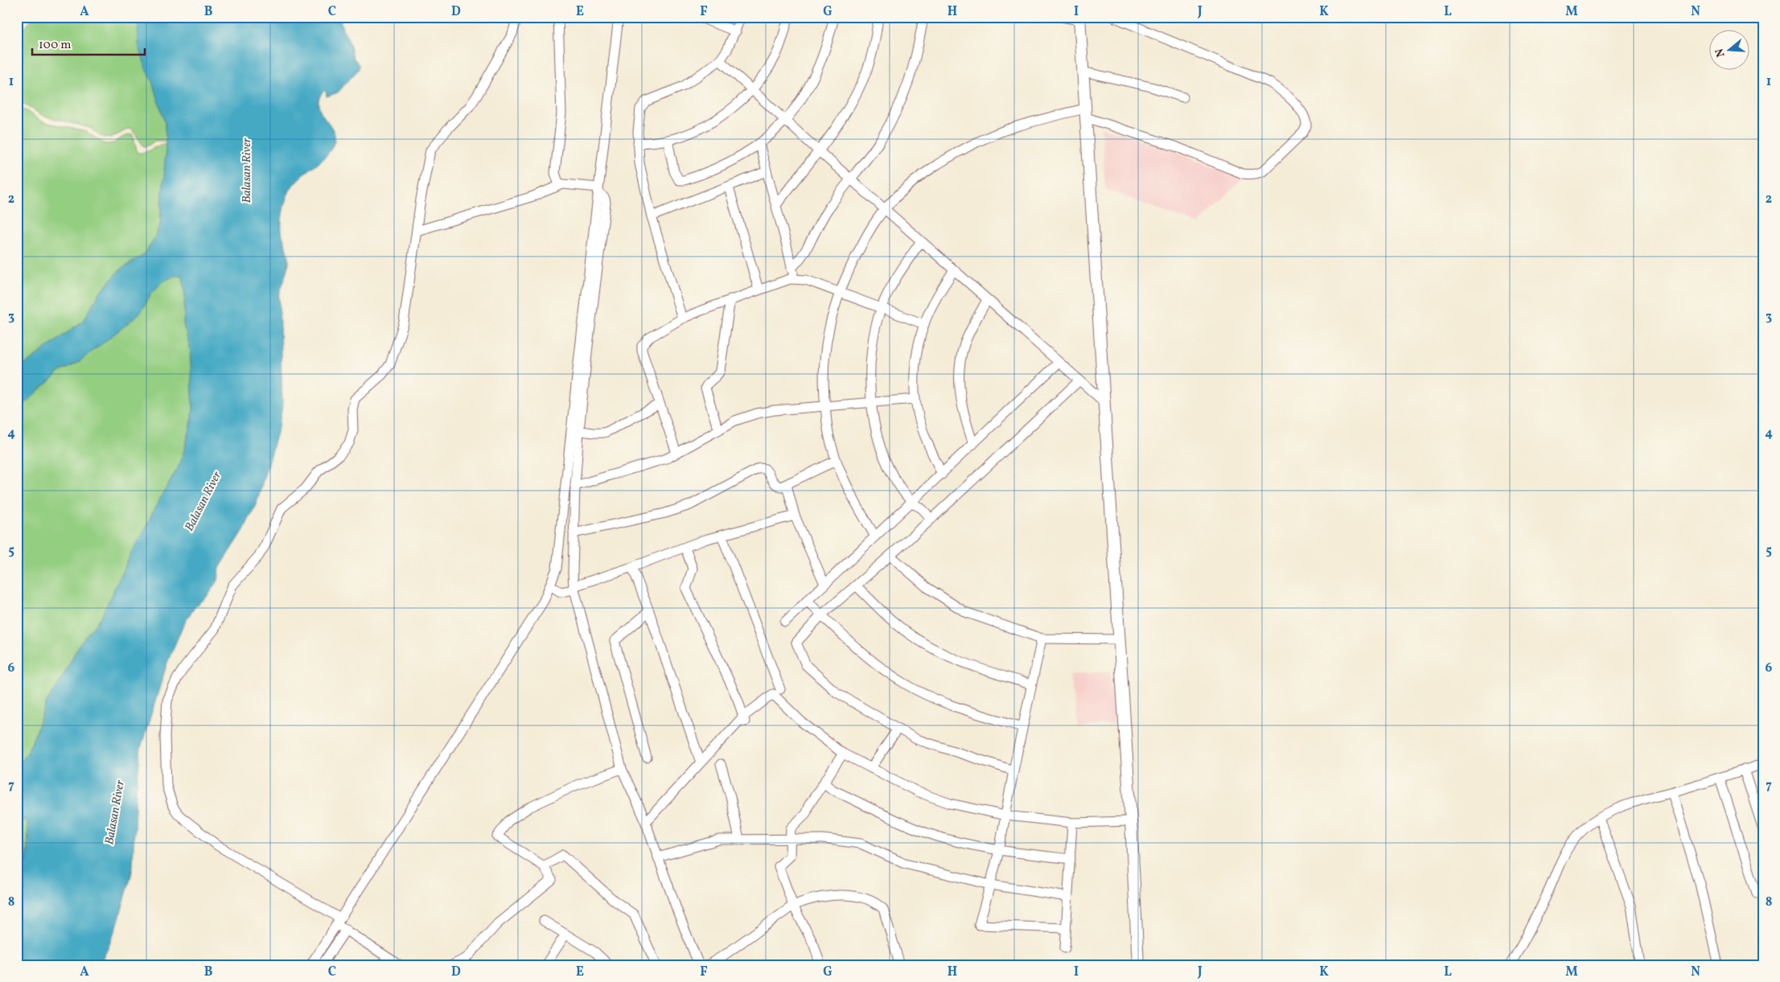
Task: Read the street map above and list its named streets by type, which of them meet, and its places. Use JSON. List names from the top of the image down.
{
  "water": ["Balasan River"],
  "scale_bar": "100 m",
  "north": "left",
  "grid": {
    "columns": [
      "A",
      "B",
      "C",
      "D",
      "E",
      "F",
      "G",
      "H",
      "I",
      "J",
      "K",
      "L",
      "M",
      "N"
    ],
    "rows": [
      "1",
      "2",
      "3",
      "4",
      "5",
      "6",
      "7",
      "8"
    ]
  }
}
